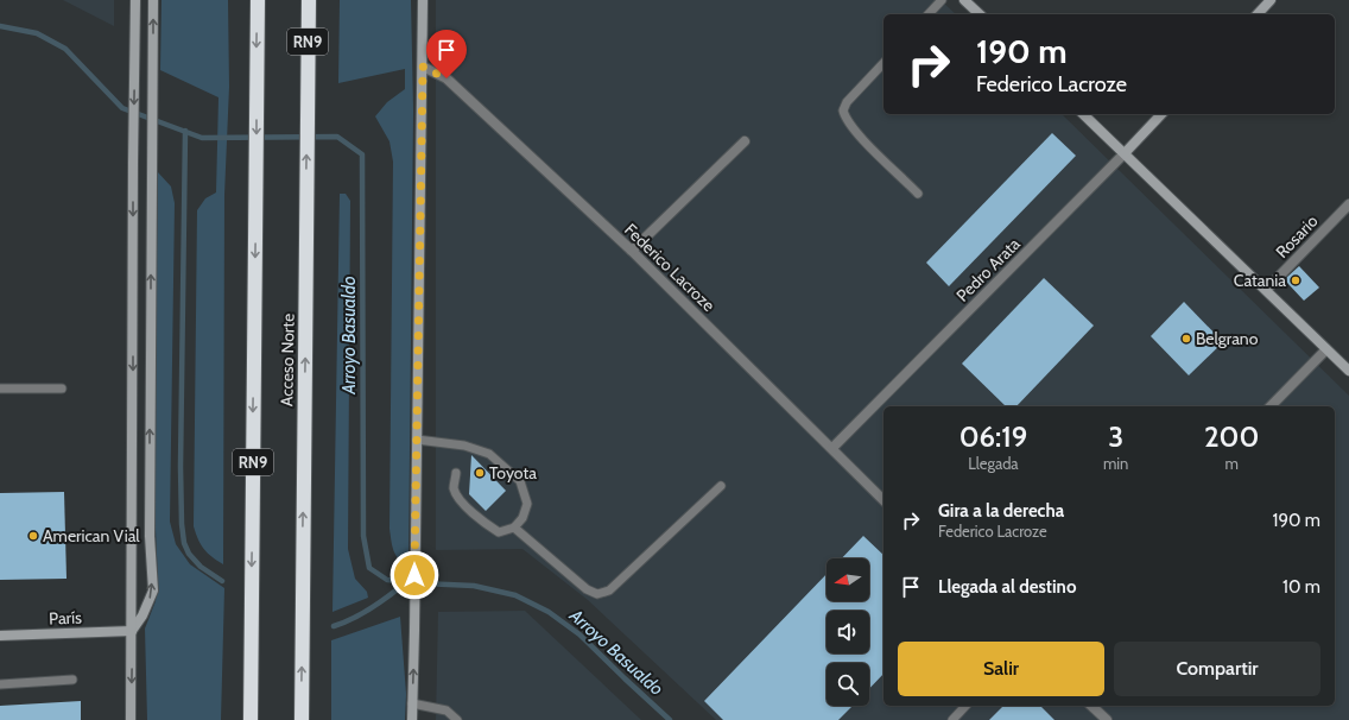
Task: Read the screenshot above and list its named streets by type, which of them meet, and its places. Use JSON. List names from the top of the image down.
{
  "streets": {
    "highway": ["RN9", "Acceso Norte"],
    "main road": ["Pedro Arata", "París"],
    "street": ["Rosario", "Federico Lacroze"]
  },
  "crossings": [
    ["Federico Lacroze", "Pedro Arata"]
  ],
  "water": ["Arroyo Basualdo"],
  "places": [
    "Catania",
    "Belgrano",
    "Toyota",
    "American Vial"
  ],
  "north": "left",
  "page": {
    "turn": ["190 m", "Federico Lacroze"],
    "eta": [
      "06:19",
      "Llegada",
      "3",
      "min",
      "200",
      "m"
    ],
    "list": [
      {
        "name": "Gira a la derecha",
        "note": "Federico Lacroze",
        "value": "190 m"
      },
      {
        "name": "Llegada al destino",
        "value": "10 m"
      }
    ],
    "buttons": ["Salir", "Compartir"]
  }
}
